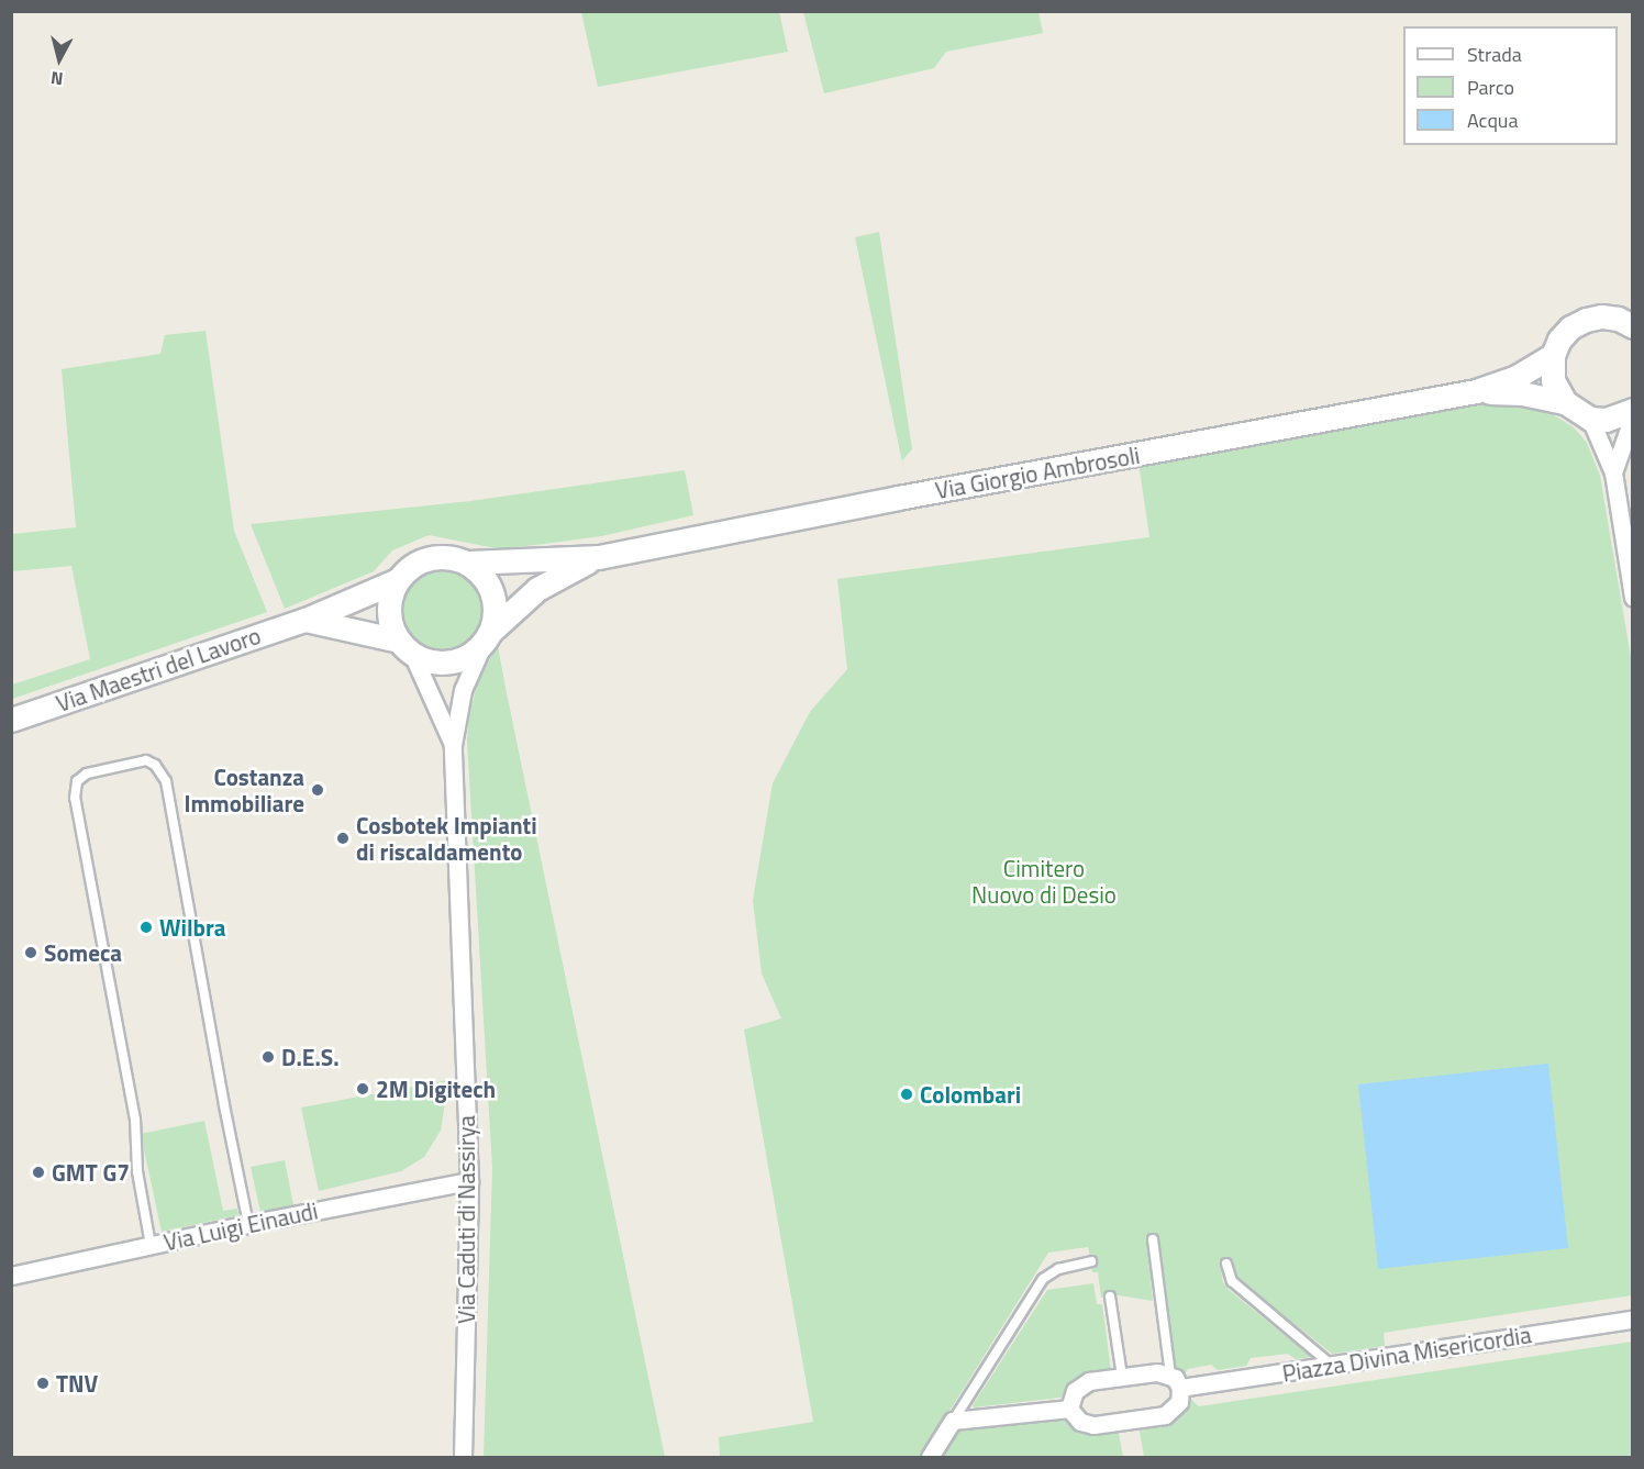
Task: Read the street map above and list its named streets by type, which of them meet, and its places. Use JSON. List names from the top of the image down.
{
  "streets": {
    "main road": ["Via Giorgio Ambrosoli", "Via Maestri del Lavoro"],
    "street": ["Via Caduti di Nassirya", "Via Luigi Einaudi", "Piazza Divina Misericordia"]
  },
  "crossings": [
    ["Via Giorgio Ambrosoli", "Via Maestri del Lavoro"],
    ["Via Giorgio Ambrosoli", "Via Caduti di Nassirya"],
    ["Via Maestri del Lavoro", "Via Caduti di Nassirya"],
    ["Via Caduti di Nassirya", "Via Luigi Einaudi"]
  ],
  "parks": ["Cimitero Nuovo di Desio"],
  "places": [
    "Costanza Immobiliare",
    "Cosbotek Impianti di riscaldamento",
    "Wilbra",
    "Someca",
    "D.E.S.",
    "2M Digitech",
    "Colombari",
    "GMT G7",
    "TNV"
  ],
  "legend": ["Strada", "Parco", "Acqua"],
  "north": "bottom"
}
